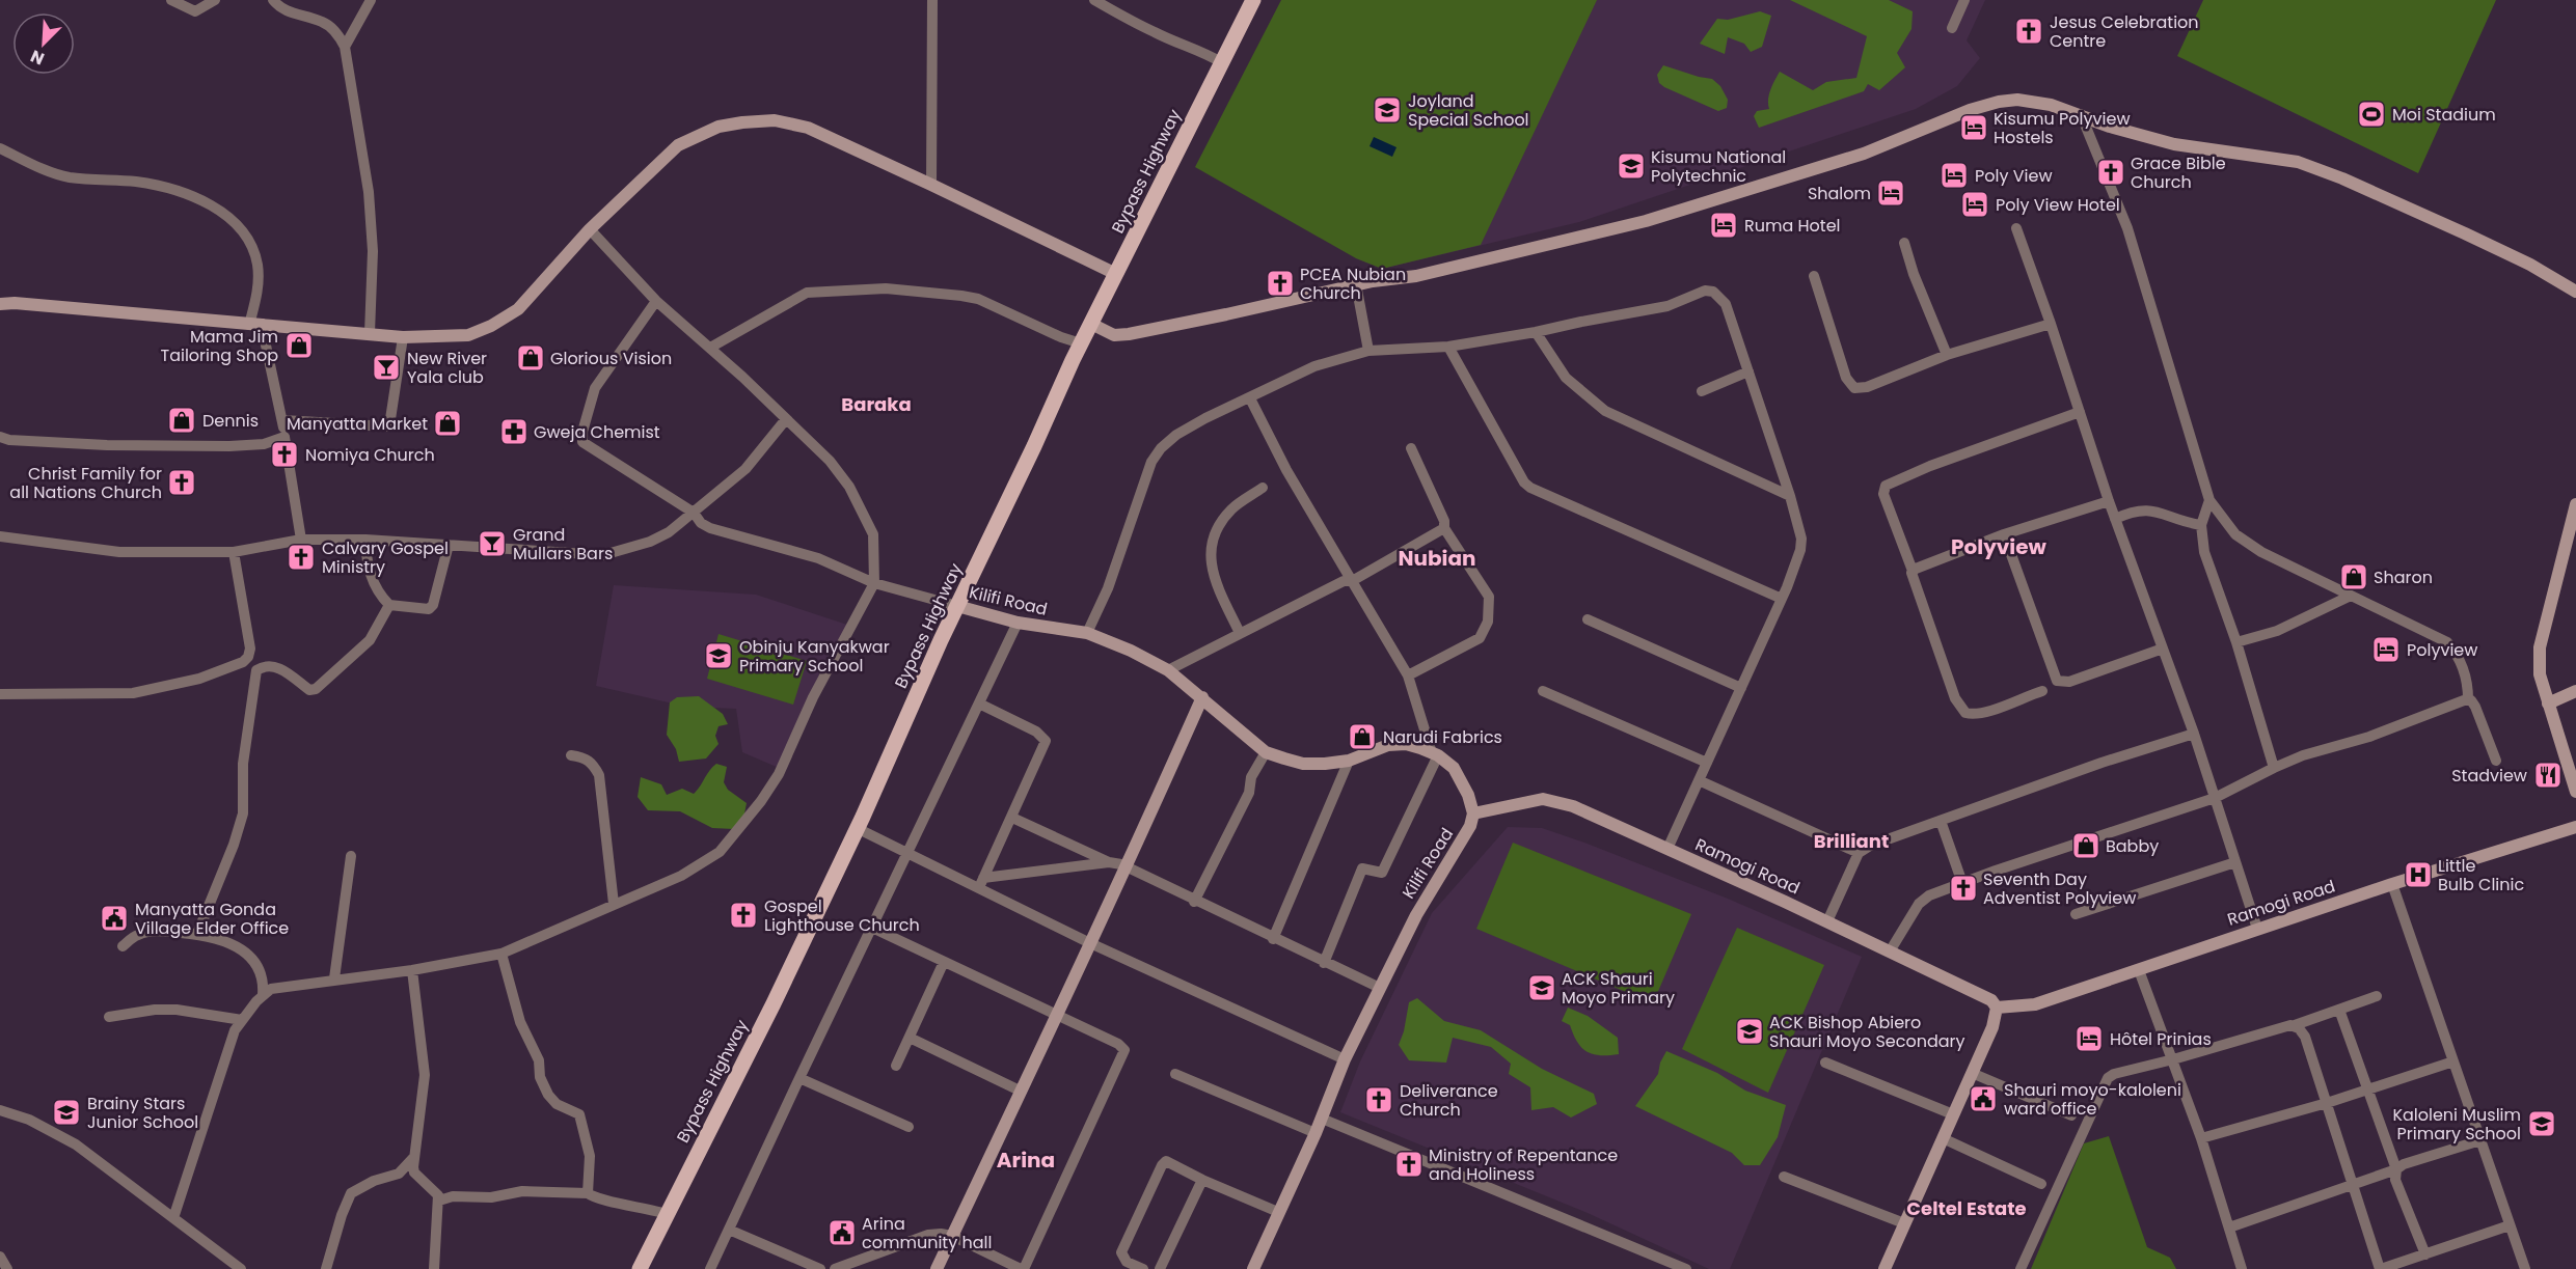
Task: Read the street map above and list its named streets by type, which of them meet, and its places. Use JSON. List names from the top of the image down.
{
  "streets": {
    "main road": ["Bypass Highway"],
    "street": ["Kilifi Road", "Ramogi Road"]
  },
  "crossings": [
    ["Bypass Highway", "Kilifi Road"],
    ["Kilifi Road", "Ramogi Road"]
  ],
  "districts": [
    "Baraka",
    "Polyview",
    "Nubian",
    "Brilliant",
    "Arina",
    "Celtel Estate"
  ],
  "places": {
    "church": [
      "Jesus Celebration Centre",
      "Grace Bible Church",
      "PCEA Nubian Church",
      "Nomiya Church",
      "Christ Family for all Nations Church",
      "Calvary Gospel Ministry",
      "Seventh Day Adventist Polyview",
      "Gospel Lighthouse Church",
      "Deliverance Church",
      "Ministry of Repentance and Holiness"
    ],
    "school or university": [
      "Joyland Special School",
      "Kisumu National Polytechnic",
      "Obinju Kanyakwar Primary School",
      "ACK Shauri Moyo Primary",
      "ACK Bishop Abiero Shauri Moyo Secondary",
      "Brainy Stars Junior School",
      "Kaloleni Muslim Primary School"
    ],
    "sports": ["Moi Stadium"],
    "hotel": [
      "Kisumu Polyview Hostels",
      "Poly View",
      "Shalom",
      "Poly View Hotel",
      "Ruma Hotel",
      "Polyview",
      "Hôtel Prinias"
    ],
    "shop": [
      "Mama Jim Tailoring Shop",
      "Glorious Vision",
      "Dennis",
      "Manyatta Market",
      "Sharon",
      "Narudi Fabrics",
      "Babby"
    ],
    "bar": ["New River Yala club", "Grand Mullars Bars"],
    "pharmacy": ["Gweja Chemist"],
    "restaurant": ["Stadview"],
    "hospital": ["Little Bulb Clinic"],
    "public building": ["Manyatta Gonda Village Elder Office", "Shauri moyo-kaloleni ward office", "Arina community hall"]
  },
  "north": "bottom left"
}
